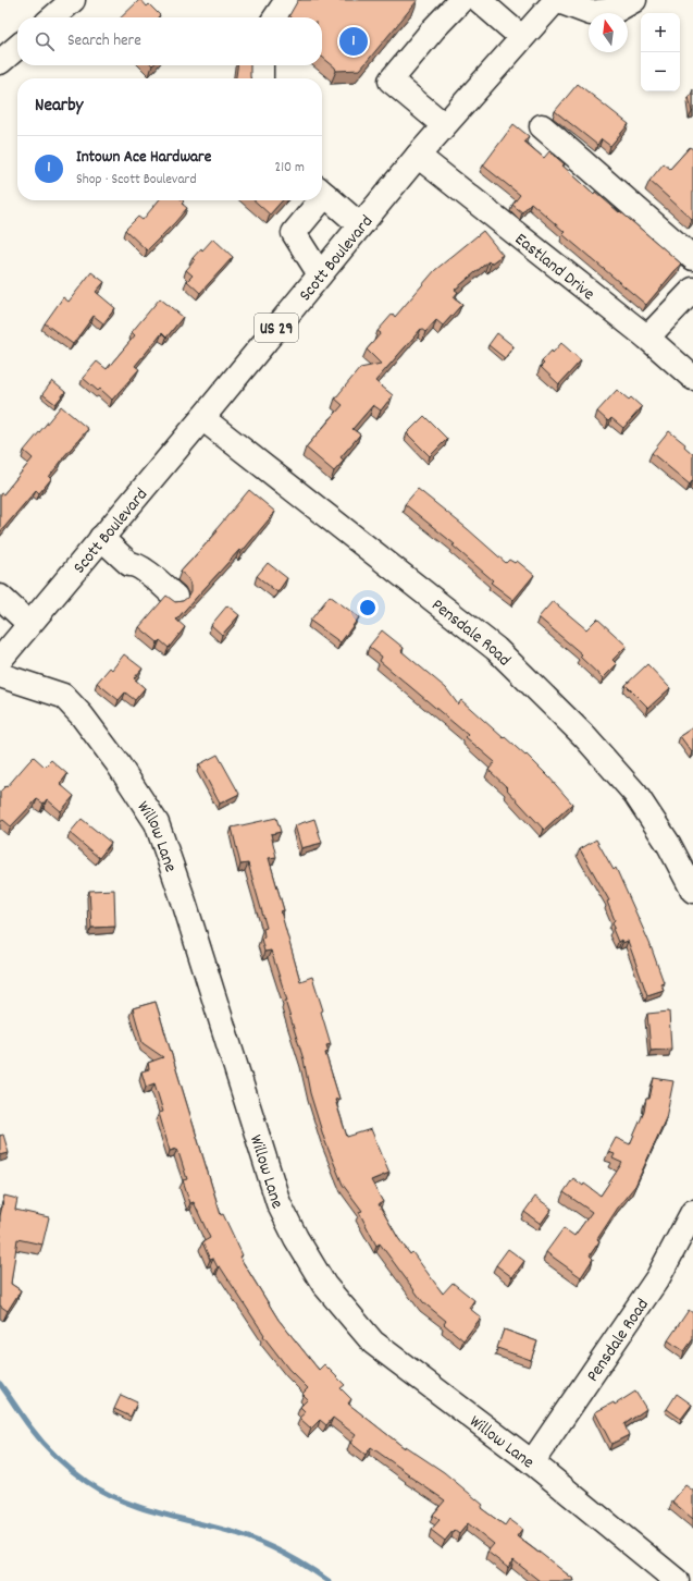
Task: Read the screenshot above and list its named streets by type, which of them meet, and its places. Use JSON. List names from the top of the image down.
{
  "streets": {
    "main road": [
      "Scott Boulevard",
      "Eastland Drive",
      "US 29",
      "Pensdale Road",
      "Willow Lane"
    ]
  },
  "crossings": [
    ["Scott Boulevard", "Eastland Drive"],
    ["Scott Boulevard", "Pensdale Road"],
    ["Pensdale Road", "Willow Lane"]
  ],
  "north": "top",
  "page": {
    "map_buttons": ["+", "−"],
    "search": "Search here",
    "pins": "1",
    "heading": "Nearby",
    "list": [
      {
        "mark": "1",
        "name": "Intown Ace Hardware",
        "note": "Shop · Scott Boulevard",
        "value": "210 m"
      }
    ]
  }
}
